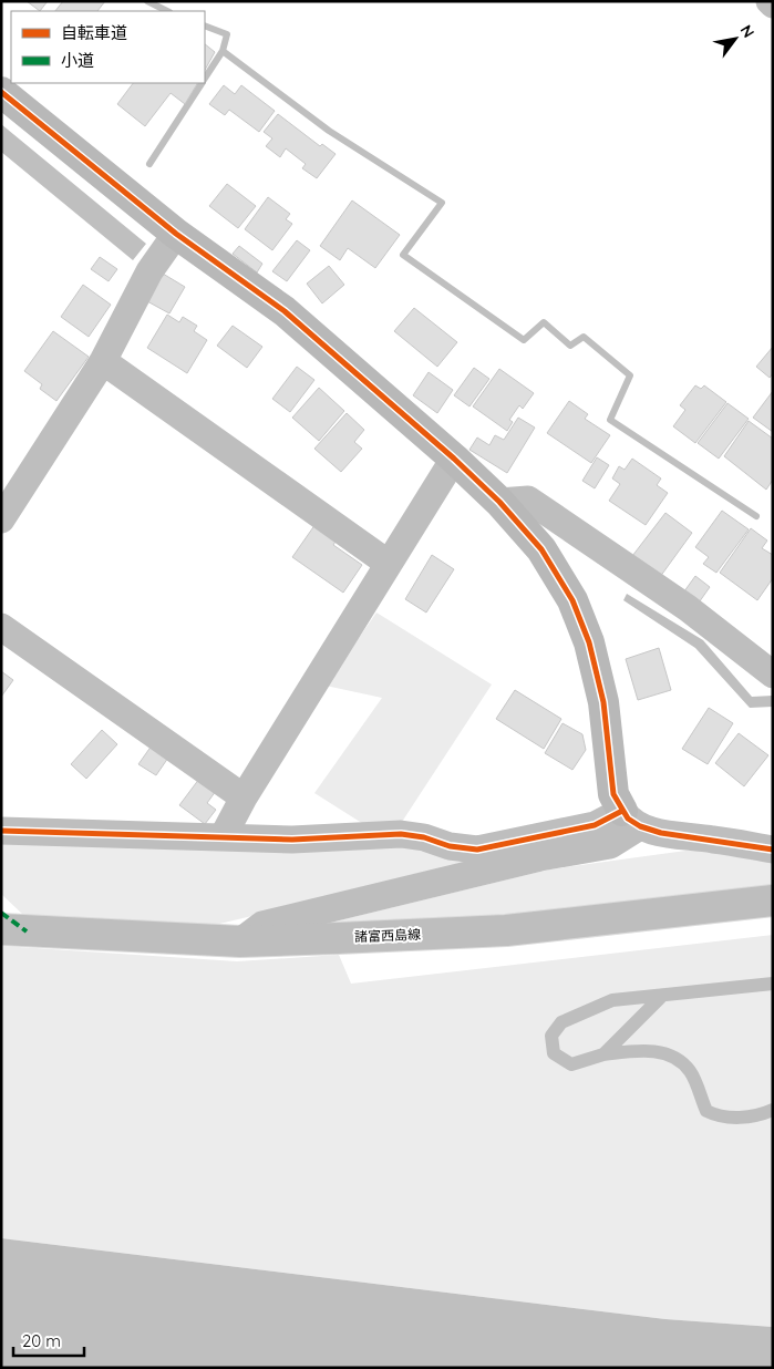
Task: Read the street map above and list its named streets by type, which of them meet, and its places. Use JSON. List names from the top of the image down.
{
  "streets": {
    "main road": ["諸富西島線"]
  },
  "legend": ["自転車道", "小道"],
  "scale_bar": "20 m",
  "north": "top right"
}
